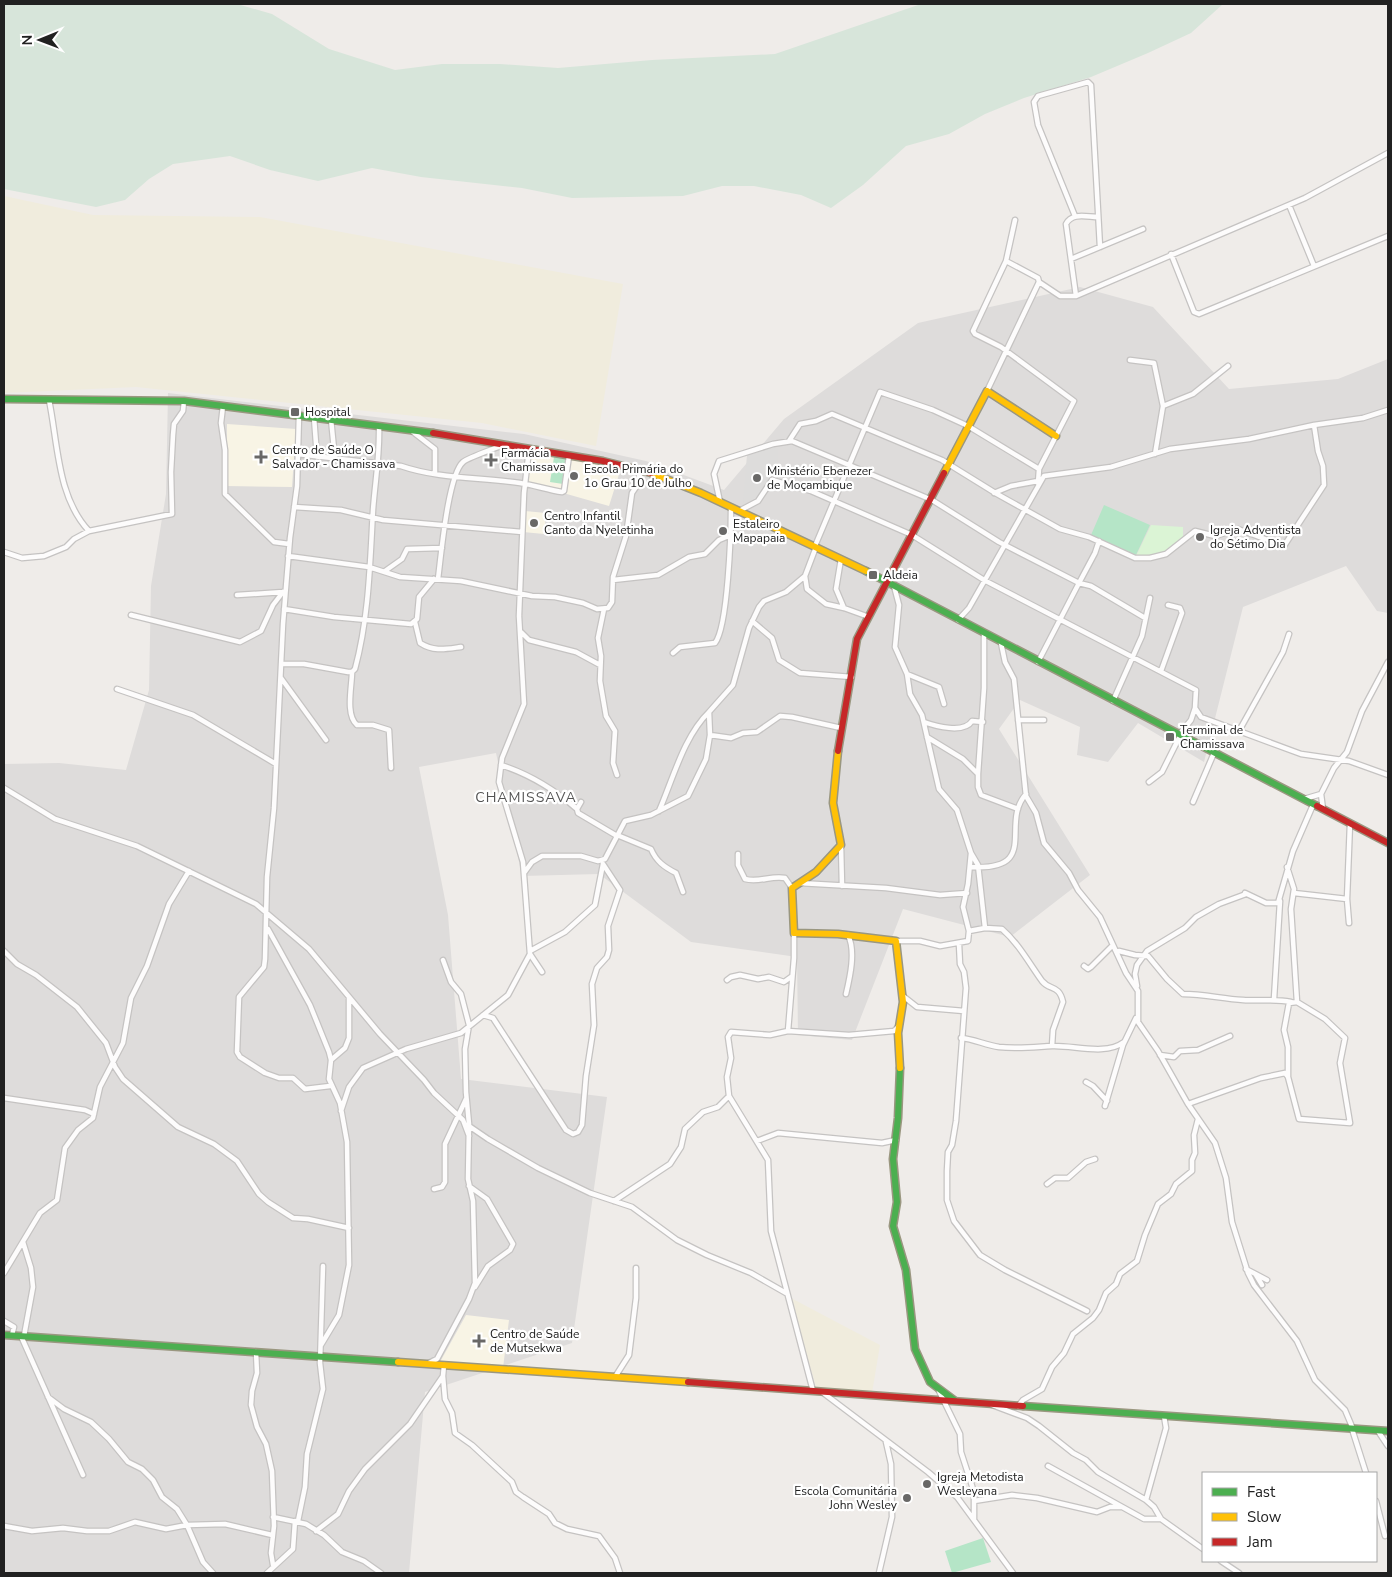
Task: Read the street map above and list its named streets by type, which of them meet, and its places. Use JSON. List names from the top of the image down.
{
  "districts": ["CHAMISSAVA"],
  "places": {
    "transit": ["Hospital", "Aldeia", "Terminal de Chamissava"],
    "health": ["Centro de Saúde O Salvador - Chamissava", "Farmácia Chamissava", "Centro de Saúde de Mutsekwa"],
    "other": [
      "Escola Primária do 1o Grau 10 de Julho",
      "Ministério Ebenezer de Moçambique",
      "Centro Infantil Canto da Nyeletinha",
      "Estaleiro Mapapaia",
      "Igreja Adventista do Sétimo Dia",
      "Igreja Metodista Wesleyana",
      "Escola Comunitária John Wesley"
    ]
  },
  "legend": ["Fast", "Slow", "Jam"],
  "north": "left"
}
